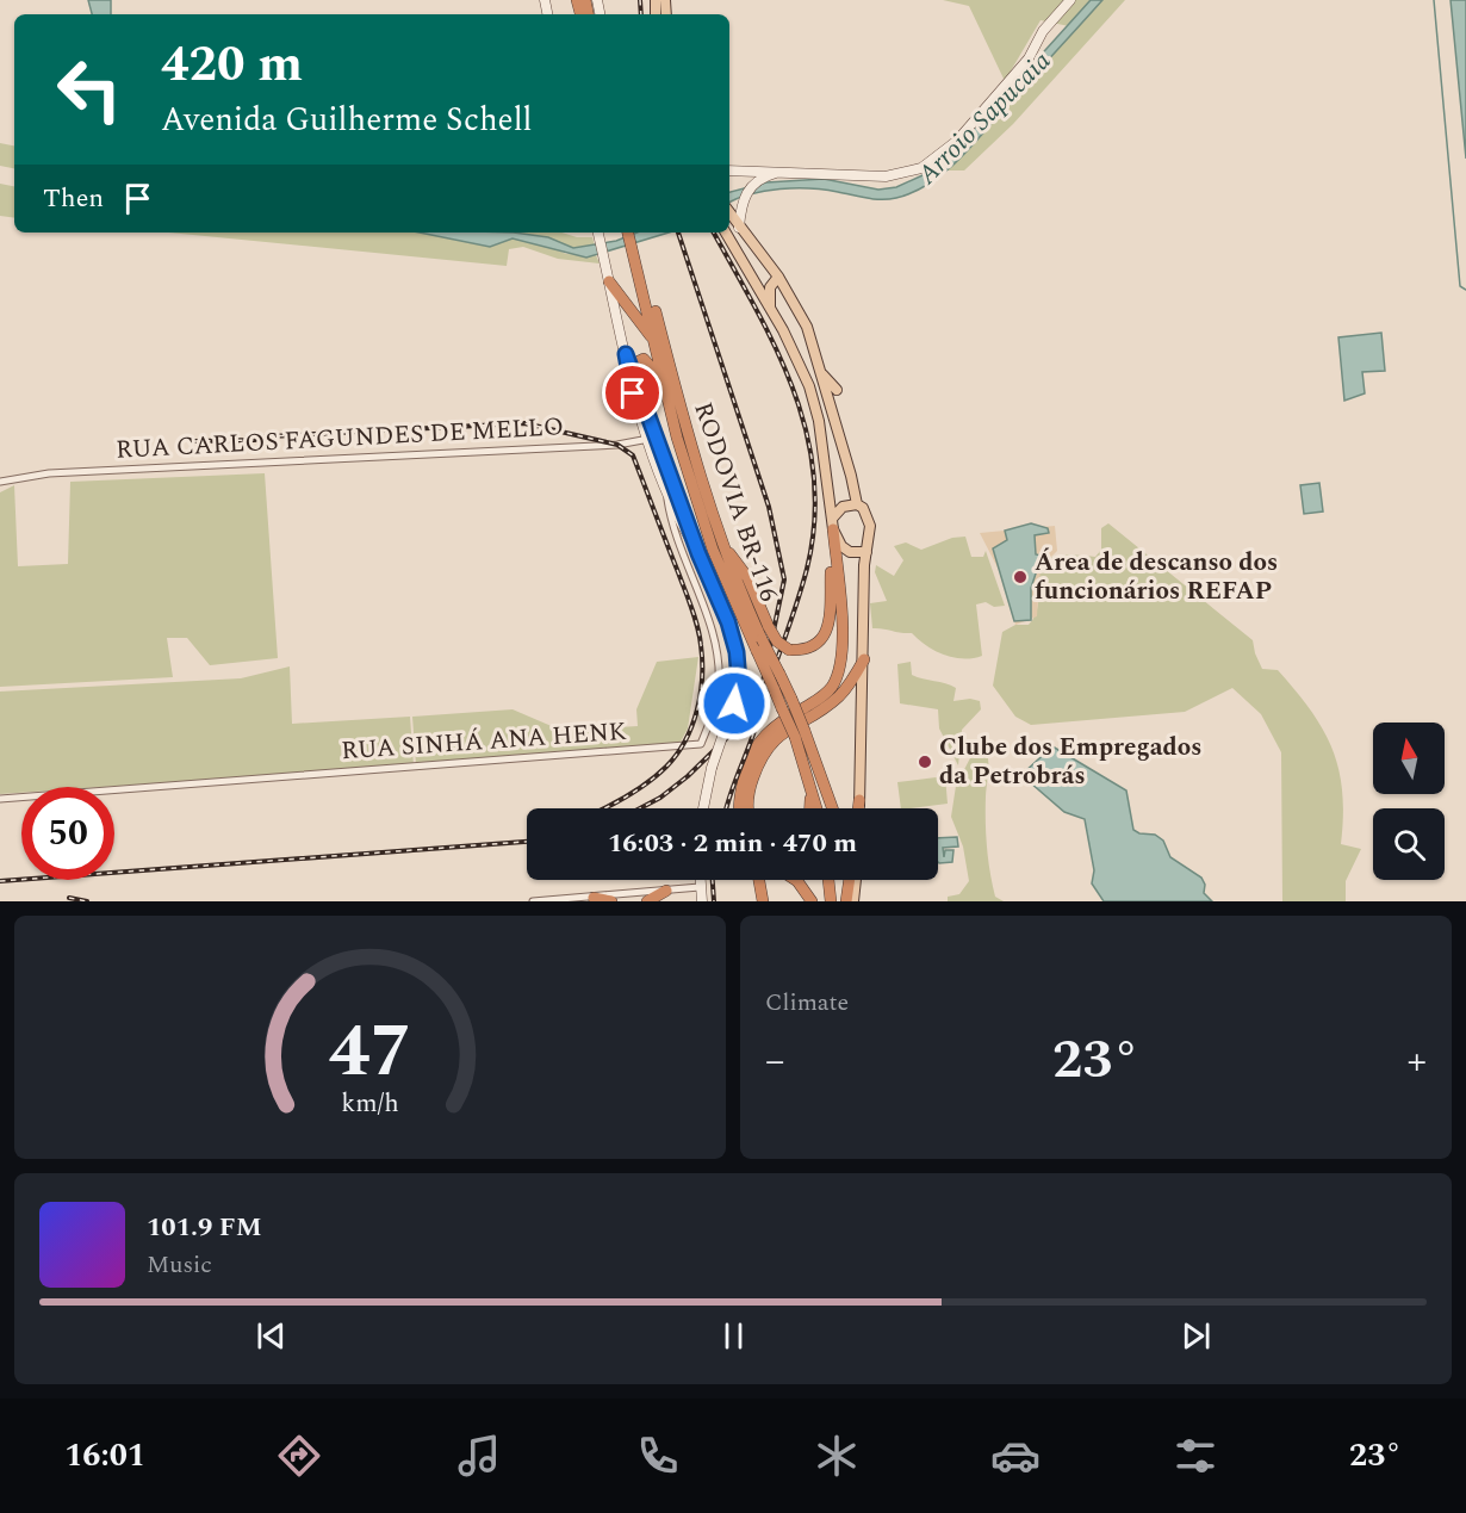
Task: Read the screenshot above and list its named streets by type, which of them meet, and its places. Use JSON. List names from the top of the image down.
{
  "streets": {
    "highway": ["RODOVIA BR-116"],
    "street": ["RUA CARLOS FAGUNDES DE MELLO", "RUA SINHÁ ANA HENK"]
  },
  "water": ["Arroio Sapucaia"],
  "places": ["Área de descanso dos funcionários REFAP", "Clube dos Empregados da Petrobrás"],
  "north": "top",
  "page": {
    "turn": ["420 m", "Avenida Guilherme Schell"],
    "then": "Then",
    "limit": "50",
    "trip": "16:03 · 2 min · 470 m",
    "tile": "Climate",
    "heat": ["−", "23°", "+"],
    "song": ["101.9 FM", "Music"],
    "tabs": ["16:01", "23°"],
    "gauge": ["47", "km/h"]
  }
}
